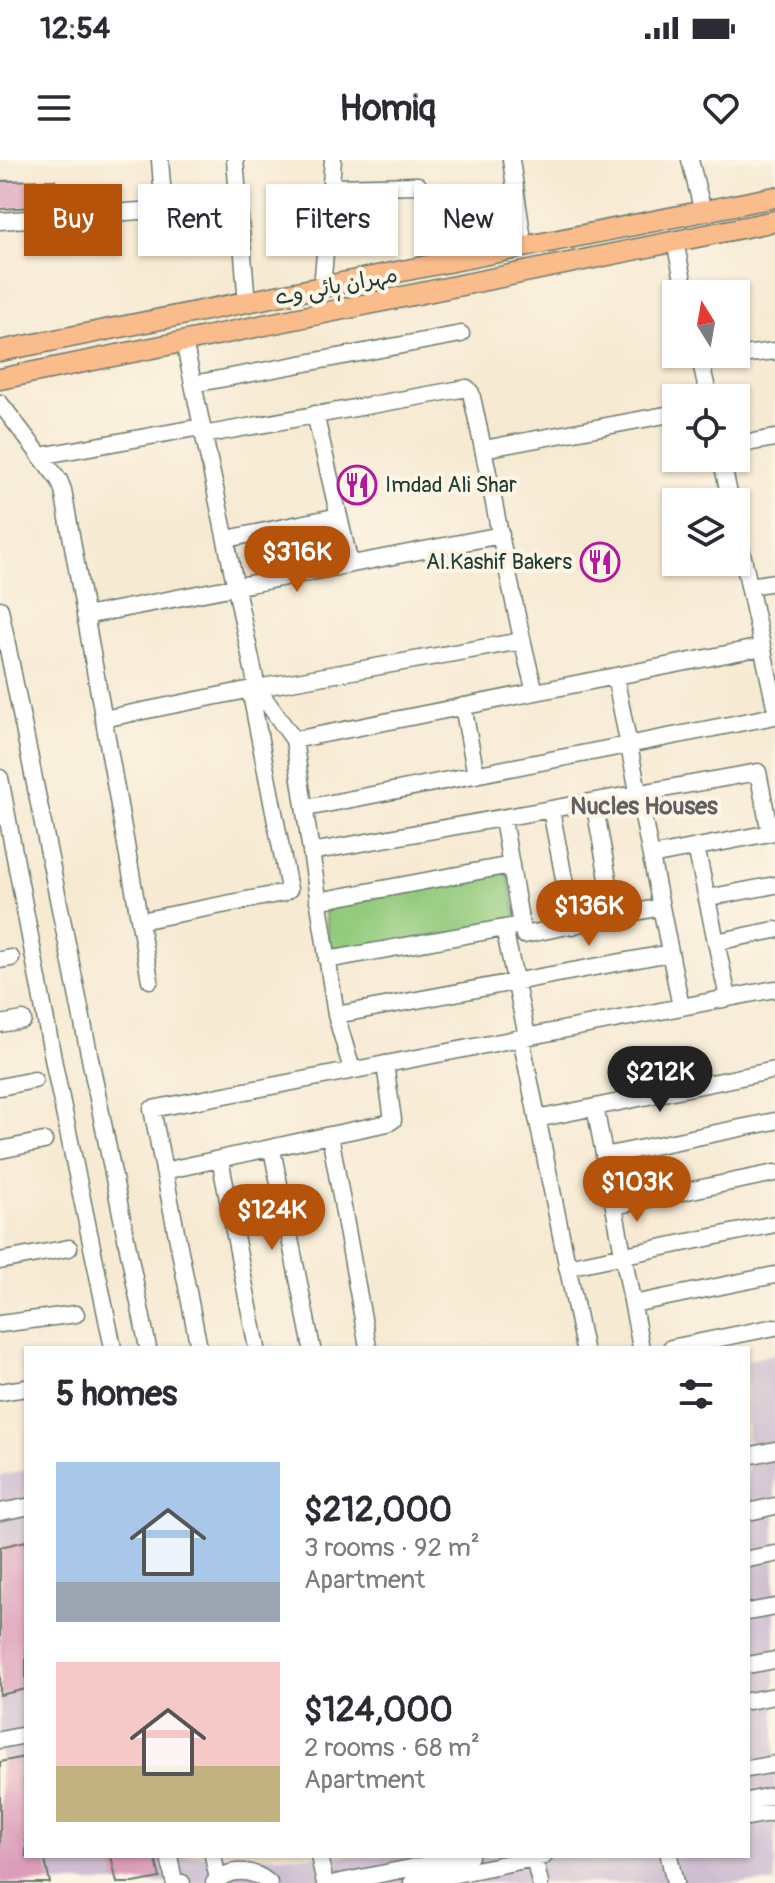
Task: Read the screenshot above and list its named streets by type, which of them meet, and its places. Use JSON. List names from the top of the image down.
{
  "streets": {
    "main road": ["مہران ہائی وے"]
  },
  "districts": ["Nucles Houses"],
  "places": {
    "restaurant": ["Imdad Ali Shar", "Al.Kashif Bakers"]
  },
  "north": "top",
  "page": {
    "status": "12:54",
    "header": "Homiq",
    "chip": [
      "Buy",
      "Rent",
      "Filters",
      "New"
    ],
    "price": [
      "$316K",
      "$136K",
      "$212K",
      "$103K",
      "$124K"
    ],
    "heading": "5 homes",
    "list": [
      {
        "name": "$212,000",
        "note": "3 rooms · 92 m² · Apartment"
      },
      {
        "name": "$124,000",
        "note": "2 rooms · 68 m² · Apartment"
      }
    ]
  }
}
